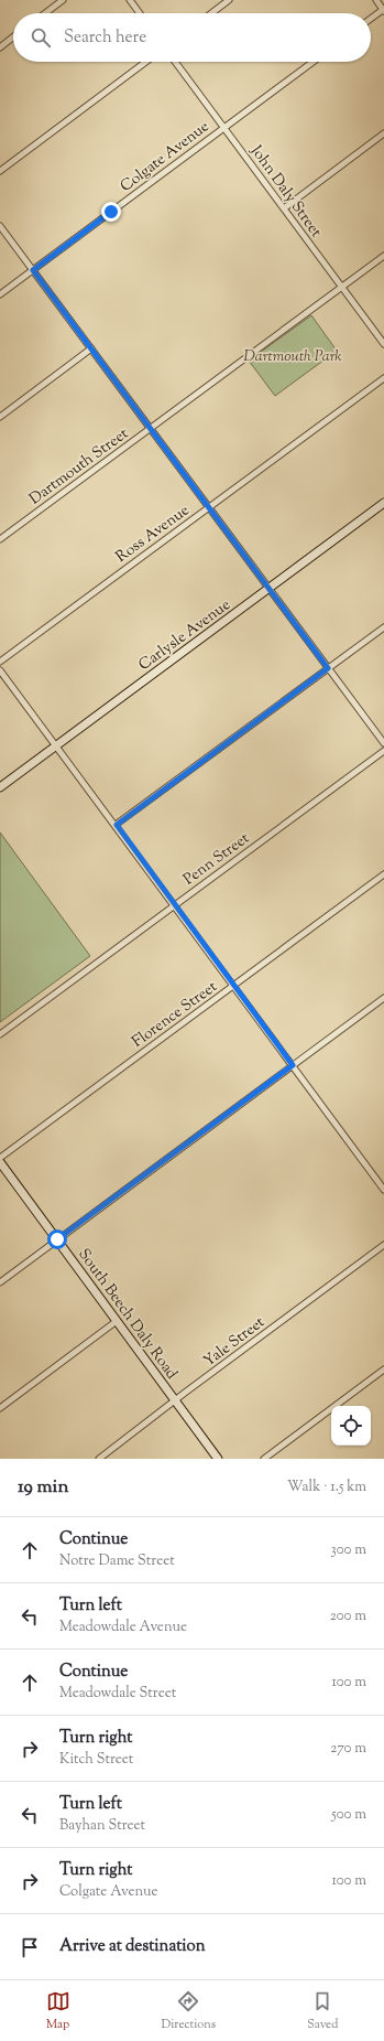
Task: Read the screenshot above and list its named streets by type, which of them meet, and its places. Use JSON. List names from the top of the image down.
{
  "streets": {
    "street": [
      "Colgate Avenue",
      "John Daly Street",
      "Dartmouth Street",
      "Ross Avenue",
      "Carlysle Avenue",
      "Penn Street",
      "Florence Street",
      "South Beech Daly Road",
      "Yale Street"
    ]
  },
  "crossings": [
    ["Colgate Avenue", "John Daly Street"],
    ["John Daly Street", "Dartmouth Street"],
    ["South Beech Daly Road", "Yale Street"]
  ],
  "parks": ["Dartmouth Park"],
  "page": {
    "search": "Search here",
    "heading": ["19 min", "Walk · 1.5 km"],
    "list": [
      ["Continue", "Notre Dame Street", "300 m"],
      ["Turn left", "Meadowdale Avenue", "200 m"],
      ["Continue", "Meadowdale Street", "100 m"],
      ["Turn right", "Kitch Street", "270 m"],
      ["Turn left", "Bayhan Street", "500 m"],
      ["Turn right", "Colgate Avenue", "100 m"],
      "Arrive at destination"
    ],
    "nav": ["Map", "Directions", "Saved"]
  }
}
